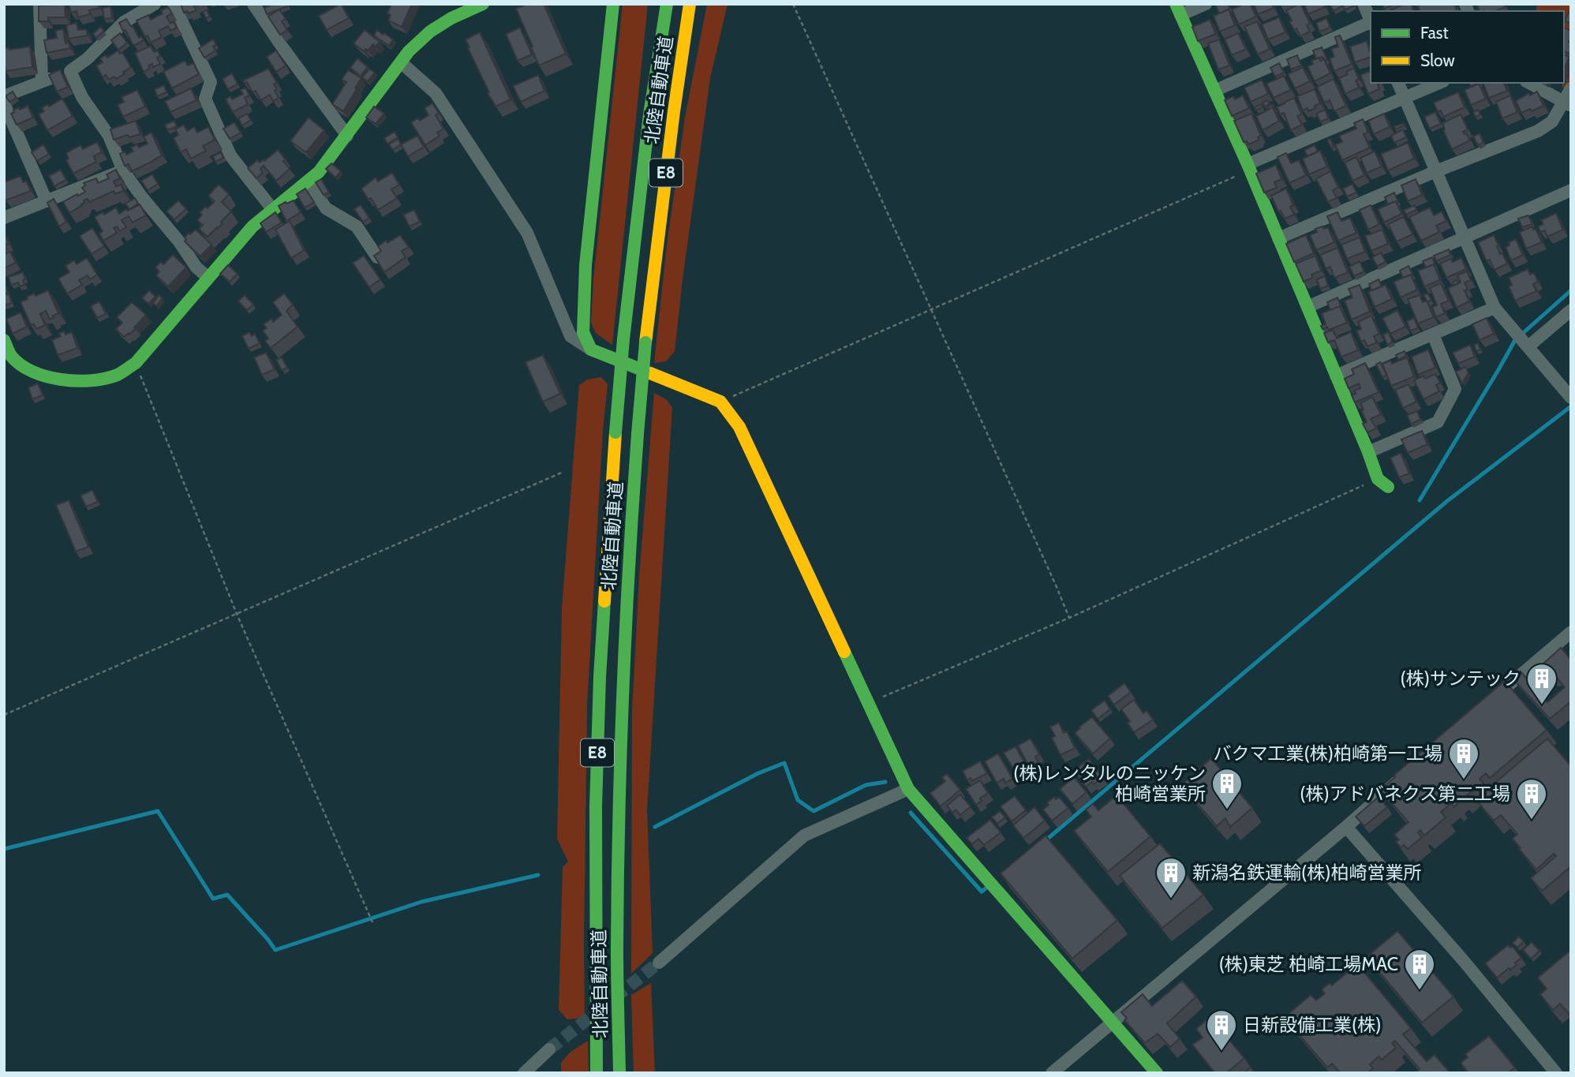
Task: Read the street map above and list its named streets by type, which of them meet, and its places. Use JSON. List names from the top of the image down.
{
  "streets": {
    "main road": ["北陸自動車道", "E8"]
  },
  "places": {
    "building": [
      "(株)サンテック",
      "バクマ工業(株)柏崎第一工場",
      "(株)レンタルのニッケン 柏崎営業所",
      "(株)アドバネクス第二工場",
      "新潟名鉄運輸(株)柏崎営業所",
      "(株)東芝 柏崎工場MAC",
      "日新設備工業(株)"
    ]
  },
  "legend": ["Fast", "Slow"]
}
